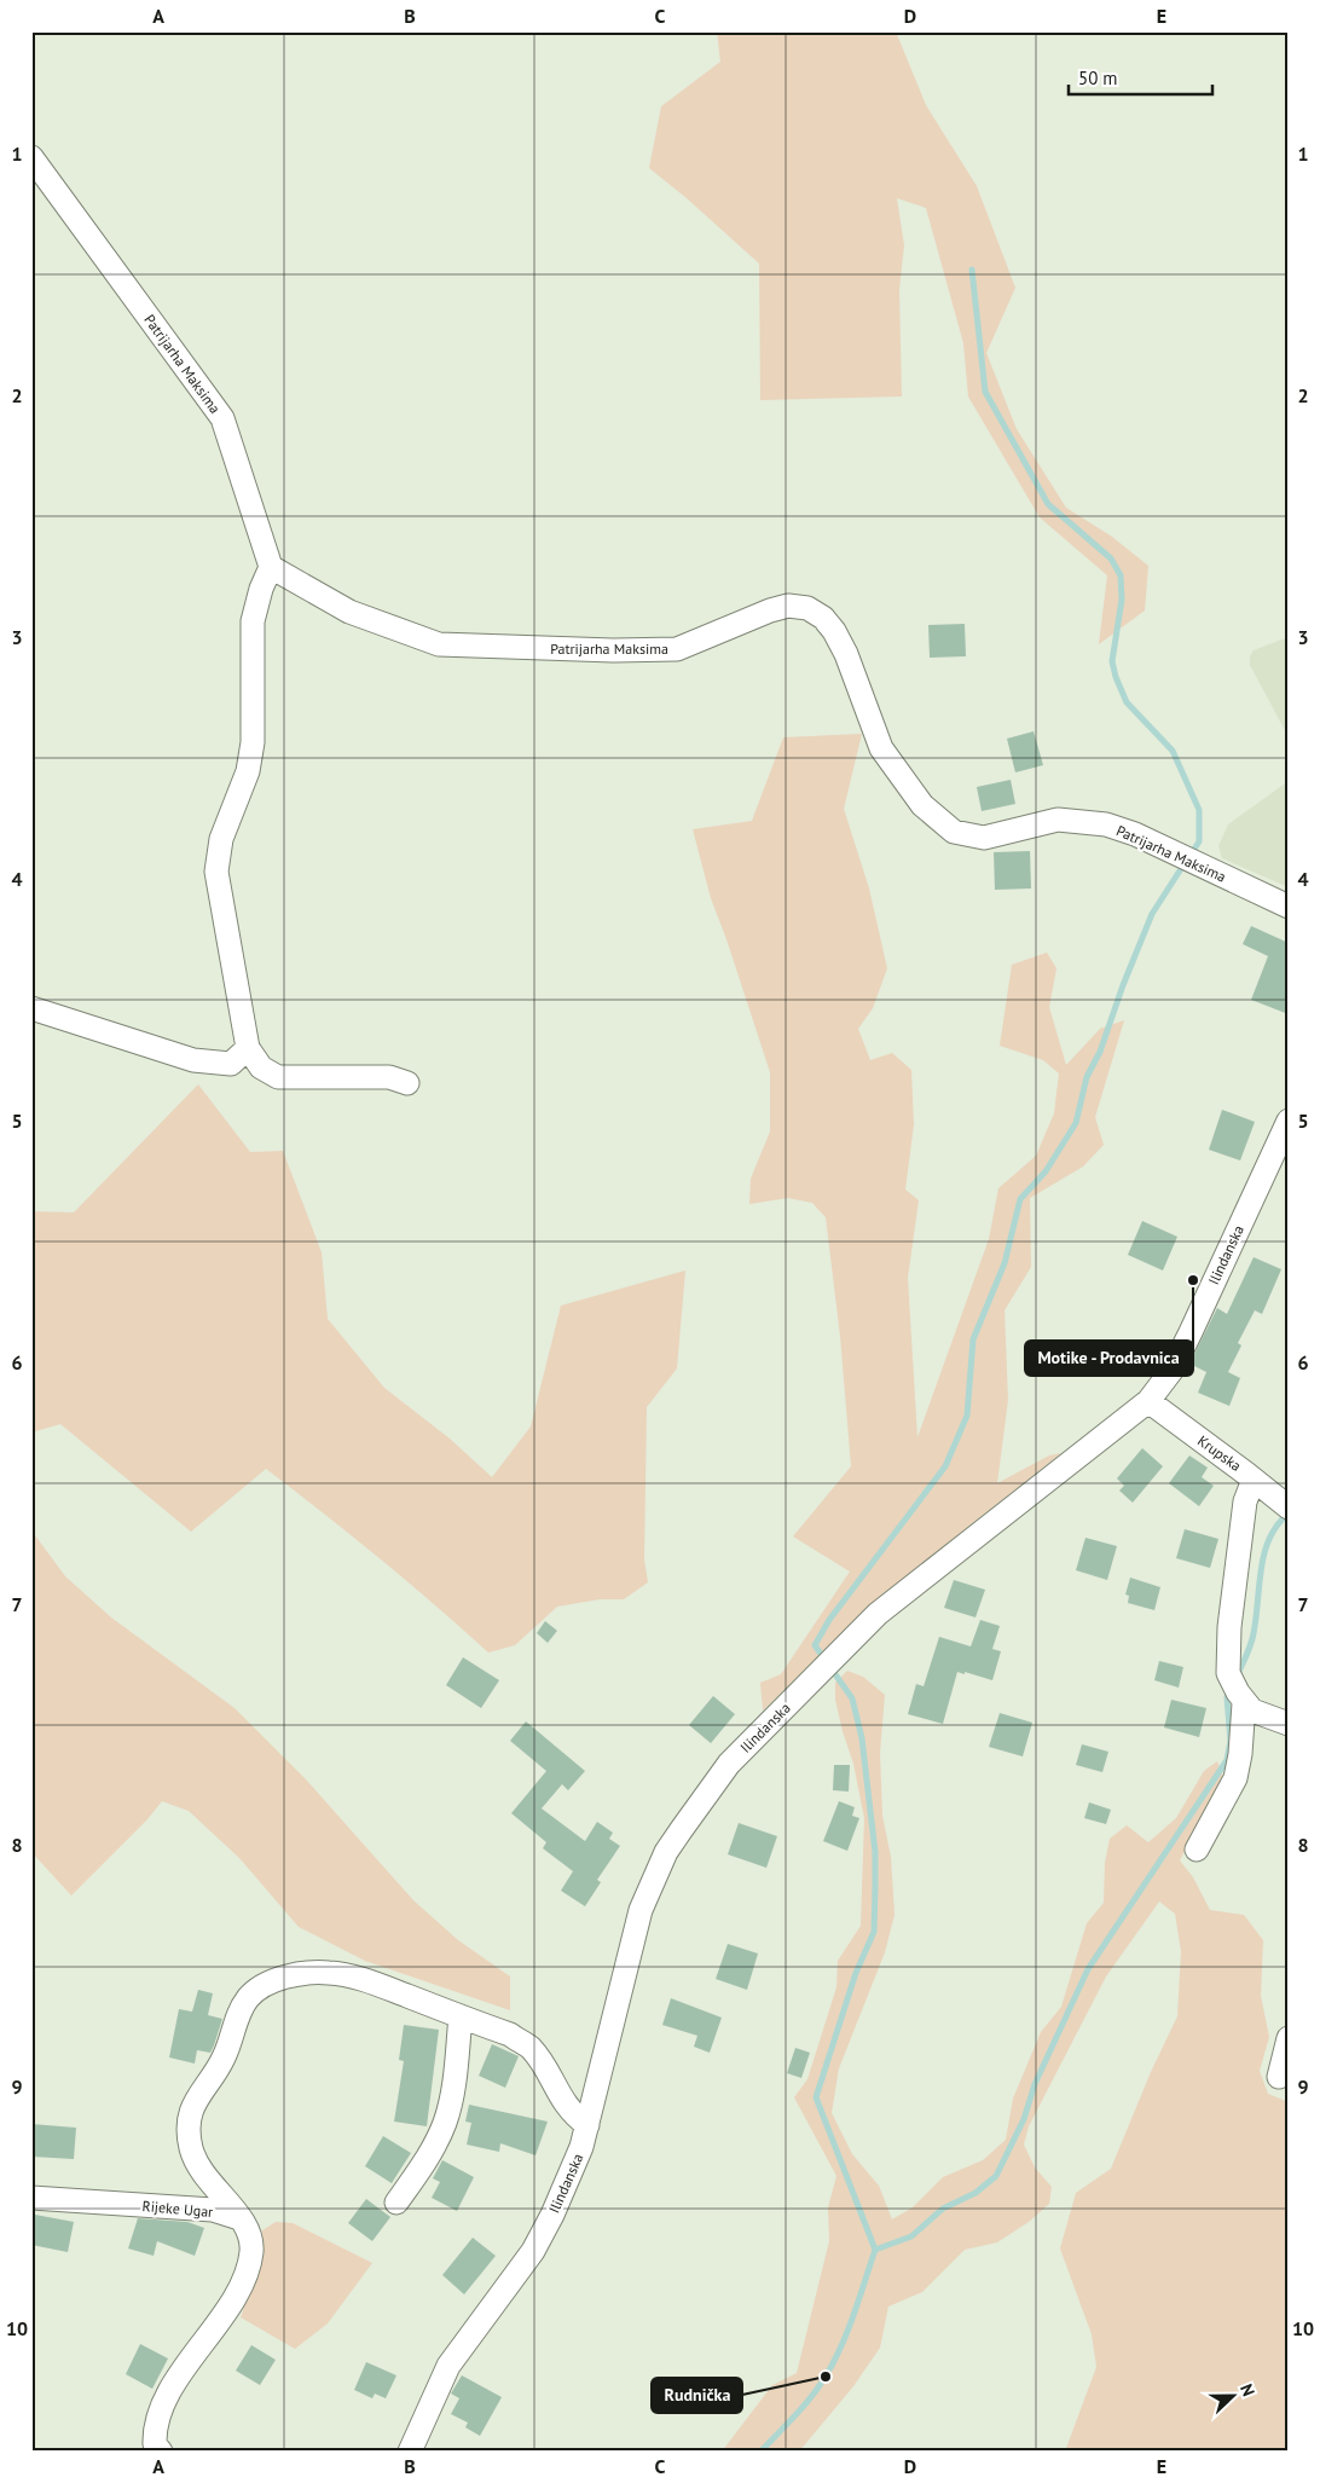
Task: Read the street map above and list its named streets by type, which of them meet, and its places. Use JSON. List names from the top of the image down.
{
  "streets": {
    "street": [
      "Patrijarha Maksima",
      "Ilindanska",
      "Krupska",
      "Rijeke Ugar"
    ]
  },
  "crossings": [
    ["Ilindanska", "Krupska"]
  ],
  "places": ["Motike - Prodavnica", "Rudnička"],
  "scale_bar": "50 m",
  "north": "right",
  "grid": {
    "columns": [
      "A",
      "B",
      "C",
      "D",
      "E"
    ],
    "rows": [
      "1",
      "2",
      "3",
      "4",
      "5",
      "6",
      "7",
      "8",
      "9",
      "10"
    ]
  }
}
